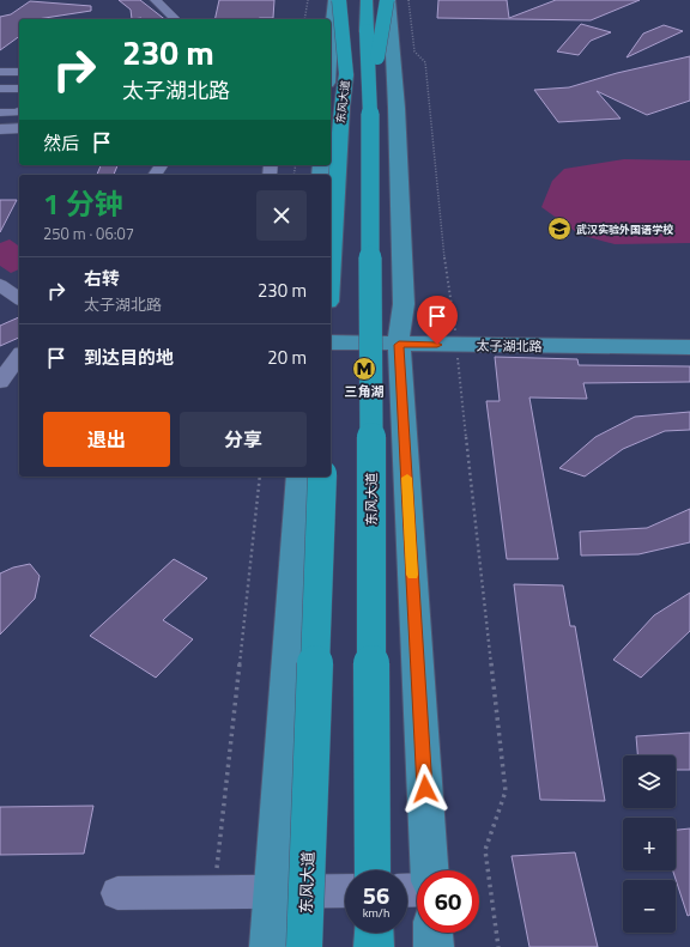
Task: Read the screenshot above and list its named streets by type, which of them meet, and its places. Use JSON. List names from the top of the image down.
{
  "streets": {
    "highway": ["东风大道"],
    "main road": ["太子湖北路"]
  },
  "places": {
    "school or university": ["武汉实验外国语学校"],
    "metro station": ["三角湖"]
  },
  "page": {
    "turn": ["230 m", "太子湖北路"],
    "then": "然后",
    "heading": ["1 分钟", "250 m · 06:07"],
    "list": [
      {
        "name": "右转",
        "note": "太子湖北路",
        "value": "230 m"
      },
      {
        "name": "到达目的地",
        "value": "20 m"
      }
    ],
    "buttons": ["退出", "分享"],
    "map_buttons": ["+", "−"],
    "speed": "56 km/h",
    "limit": "60"
  }
}
